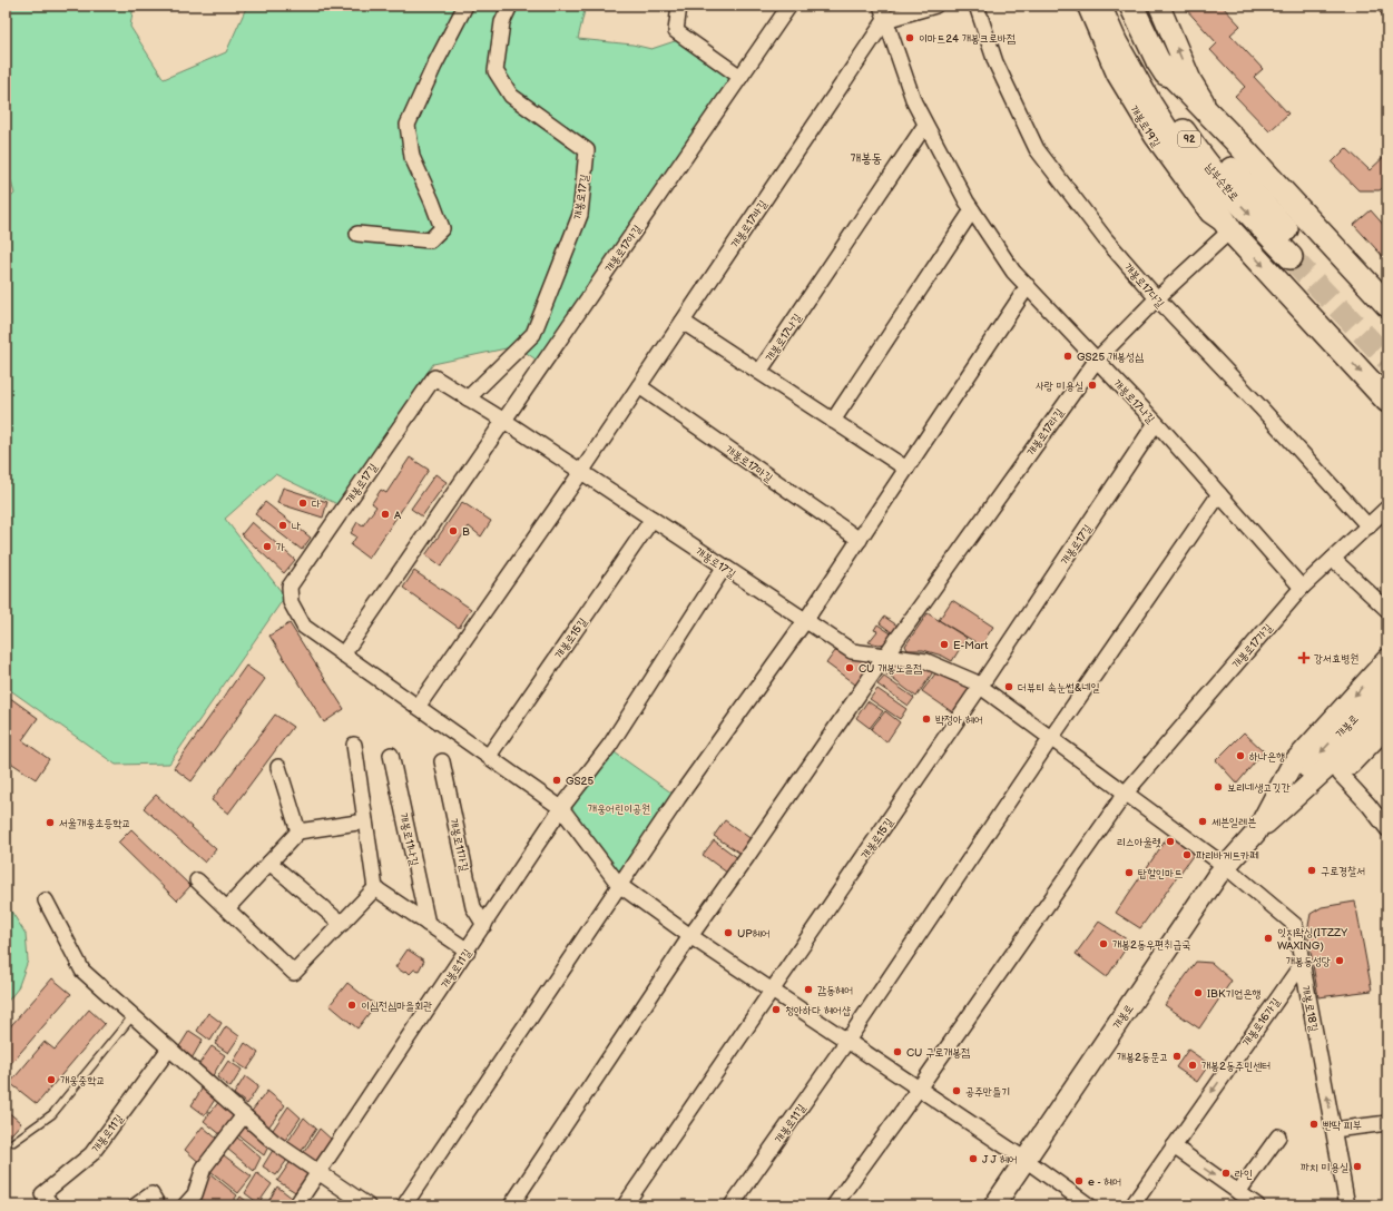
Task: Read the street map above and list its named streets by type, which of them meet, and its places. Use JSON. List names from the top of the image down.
{
  "streets": {
    "main road": ["92", "남부순환로", "개봉로"],
    "street": [
      "개봉로19길",
      "개봉로17길",
      "개봉로17바길",
      "개봉로17아길",
      "개봉로17다길",
      "개봉로17나길",
      "개봉로17라길",
      "개봉로17마길",
      "개봉로15길",
      "개봉로17가길",
      "개봉로11나길",
      "개봉로11가길",
      "개봉로11길",
      "개봉로18길",
      "개봉로16가길"
    ]
  },
  "crossings": [
    ["개봉로19길", "개봉로17라길"],
    ["개봉로17길", "개봉로17바길"],
    ["개봉로17길", "개봉로17아길"],
    ["개봉로17길", "개봉로17나길"],
    ["개봉로17길", "개봉로17라길"],
    ["개봉로17길", "개봉로15길"],
    ["개봉로17길", "개봉로17가길"],
    ["개봉로17길", "개봉로"],
    ["개봉로17길", "개봉로18길"],
    ["개봉로17바길", "개봉로17나길"],
    ["개봉로17바길", "개봉로17마길"],
    ["개봉로17다길", "개봉로17라길"],
    ["개봉로17다길", "개봉로17가길"],
    ["개봉로17나길", "개봉로17라길"],
    ["개봉로17나길", "개봉로17가길"],
    ["개봉로", "개봉로18길"],
    ["개봉로11가길", "개봉로11길"],
    ["개봉로18길", "개봉로16가길"]
  ],
  "one_way": ["개봉로18길"],
  "districts": ["개봉동"],
  "parks": ["개웅어린이공원"],
  "places": {
    "other": [
      "이마트24 개봉크로바점",
      "GS25 개봉성심",
      "사랑 미용실",
      "다",
      "A",
      "나",
      "B",
      "가",
      "E-Mart",
      "CU 개봉노을점",
      "더뷰티 속눈썹&네일",
      "박정아 헤어",
      "하나은행",
      "GS25",
      "보리네생고깃간",
      "세븐일레븐",
      "서울개웅초등학교",
      "리스아울렛",
      "파리바게트카페",
      "구로경찰서",
      "탑할인마트",
      "UP헤어",
      "잇지왁싱(ITZZY WAXING)",
      "개봉2동우편취급국",
      "개봉동성당",
      "감동헤어",
      "IBK기업은행",
      "이심전심마을회관",
      "청아하다 헤어샵",
      "CU 구로개봉점",
      "개봉2동문고",
      "개봉2동주민센터",
      "개웅중학교",
      "공주만들기",
      "빤딱 피부",
      "J J 헤어",
      "까치 미용실",
      "라인",
      "e - 헤어"
    ],
    "health": ["강서효병원"]
  }
}
